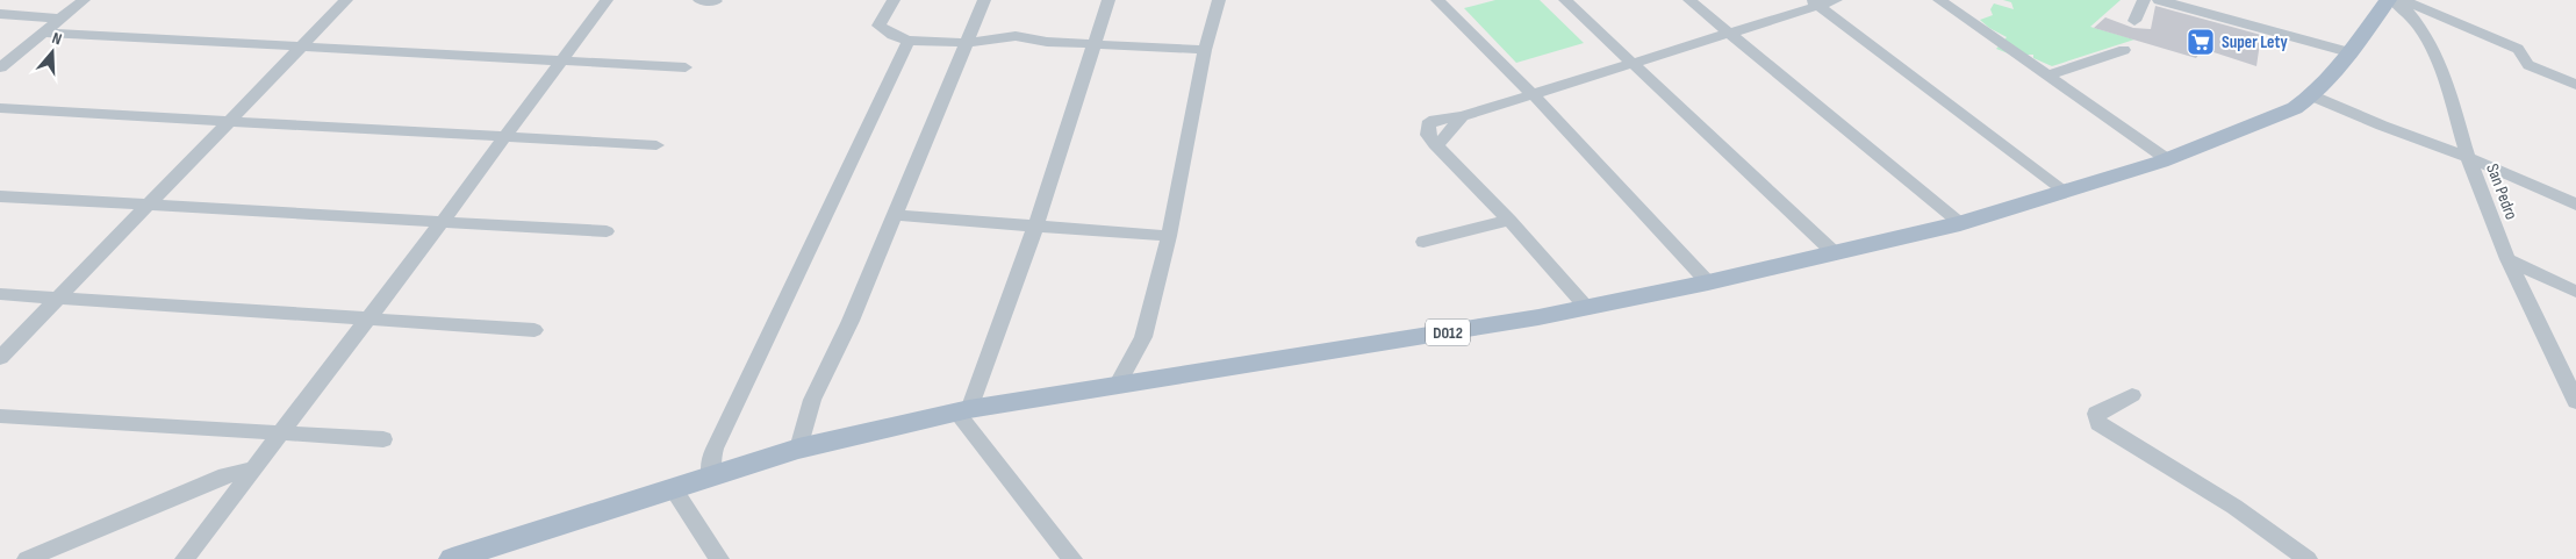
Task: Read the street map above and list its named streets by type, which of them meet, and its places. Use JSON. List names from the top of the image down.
{
  "streets": {
    "main road": ["D012"],
    "street": ["San Pedro"]
  },
  "places": {
    "supermarket": ["Super Lety"]
  },
  "north": "top"
}
